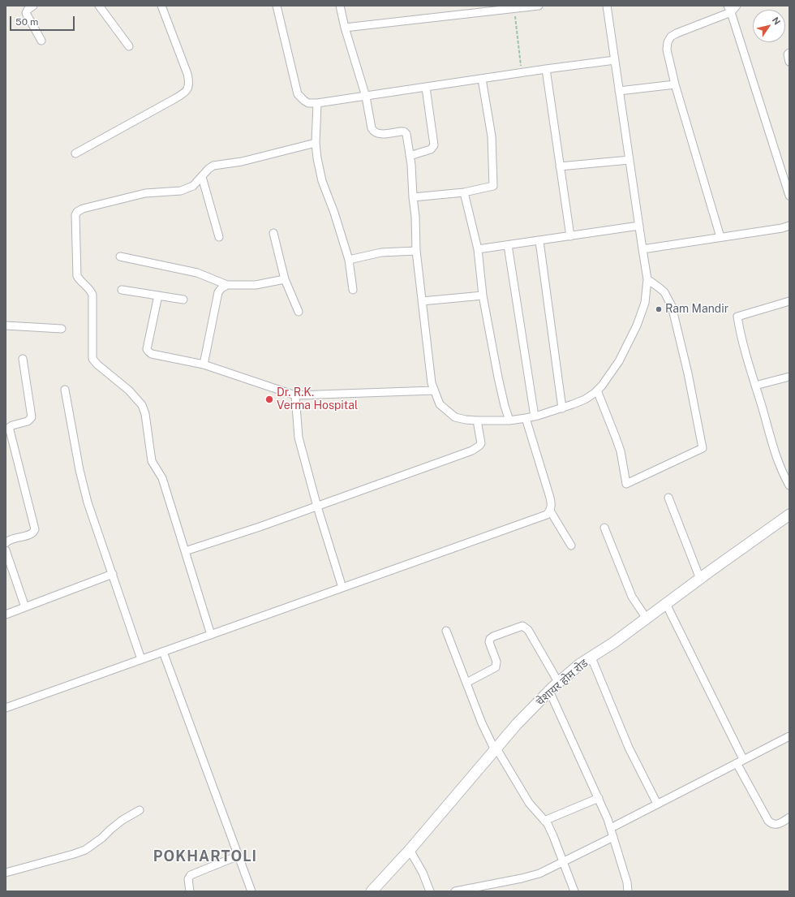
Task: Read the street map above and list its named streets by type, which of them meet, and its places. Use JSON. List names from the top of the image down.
{
  "streets": {
    "street": ["चेशायर होम रोड"]
  },
  "districts": ["POKHARTOLI"],
  "places": ["Ram Mandir", "Dr. R.K. Verma Hospital"],
  "scale_bar": "50 m",
  "north": "top right"
}
